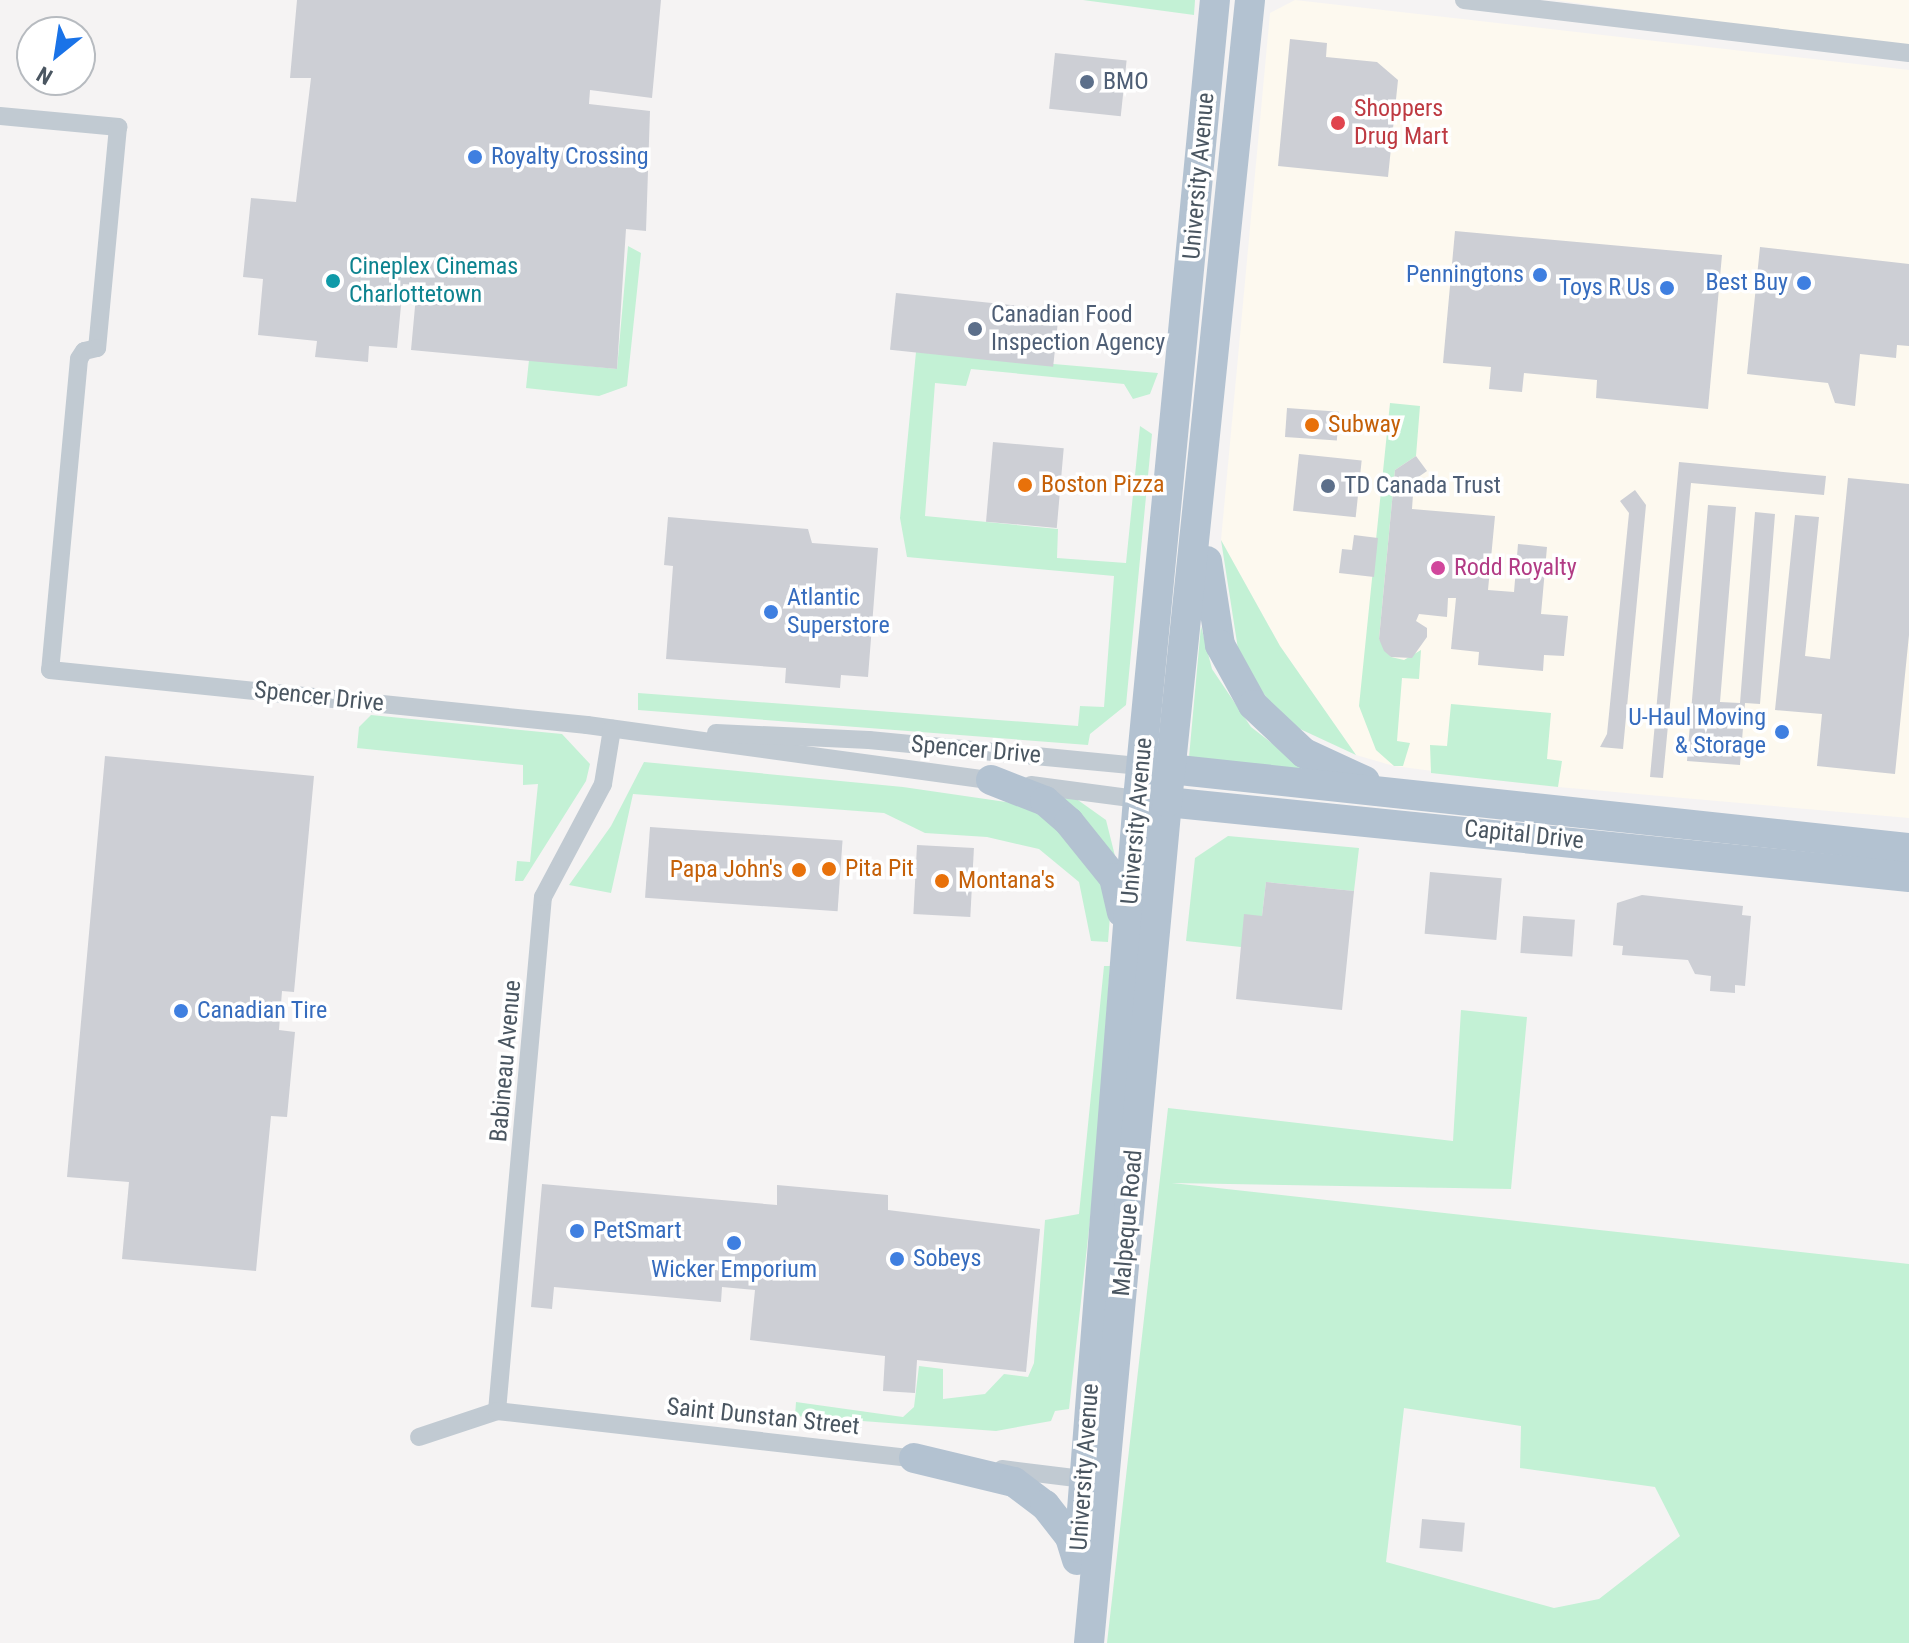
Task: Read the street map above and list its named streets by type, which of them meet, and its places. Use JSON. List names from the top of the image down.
{
  "streets": {
    "main road": ["University Avenue", "Capital Drive", "Malpeque Road"],
    "street": ["Spencer Drive", "Babineau Avenue", "Saint Dunstan Street"]
  },
  "crossings": [
    ["University Avenue", "Spencer Drive"],
    ["University Avenue", "Capital Drive"],
    ["University Avenue", "Malpeque Road"],
    ["University Avenue", "Saint Dunstan Street"],
    ["Spencer Drive", "Capital Drive"],
    ["Spencer Drive", "Babineau Avenue"],
    ["Spencer Drive", "Malpeque Road"],
    ["Capital Drive", "Malpeque Road"],
    ["Babineau Avenue", "Saint Dunstan Street"],
    ["Malpeque Road", "Saint Dunstan Street"]
  ],
  "places": [
    "BMO",
    "Shoppers Drug Mart",
    "Royalty Crossing",
    "Penningtons",
    "Cineplex Cinemas Charlottetown",
    "Best Buy",
    "Toys R Us",
    "Canadian Food Inspection Agency",
    "Subway",
    "Boston Pizza",
    "TD Canada Trust",
    "Rodd Royalty",
    "Atlantic Superstore",
    "U-Haul Moving & Storage",
    "Pita Pit",
    "Papa John's",
    "Montana's",
    "Canadian Tire",
    "PetSmart",
    "Wicker Emporium",
    "Sobeys"
  ],
  "north": "bottom left"
}
